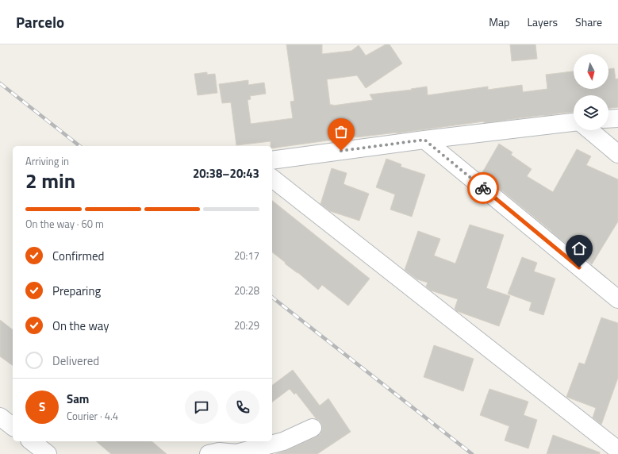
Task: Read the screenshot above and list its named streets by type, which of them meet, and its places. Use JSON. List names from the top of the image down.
{
  "north": "bottom",
  "page": {
    "header": "Parcelo",
    "nav": ["Map", "Layers", "Share"],
    "heading": ["2 min", "Arriving in", "20:38–20:43"],
    "panel": ["Sam", "Courier · 4.4"],
    "bar": "On the way · 60 m",
    "list": [
      ["Confirmed", "20:17"],
      ["Preparing", "20:28"],
      ["On the way", "20:29"],
      "Delivered"
    ],
    "round": "S"
  }
}
